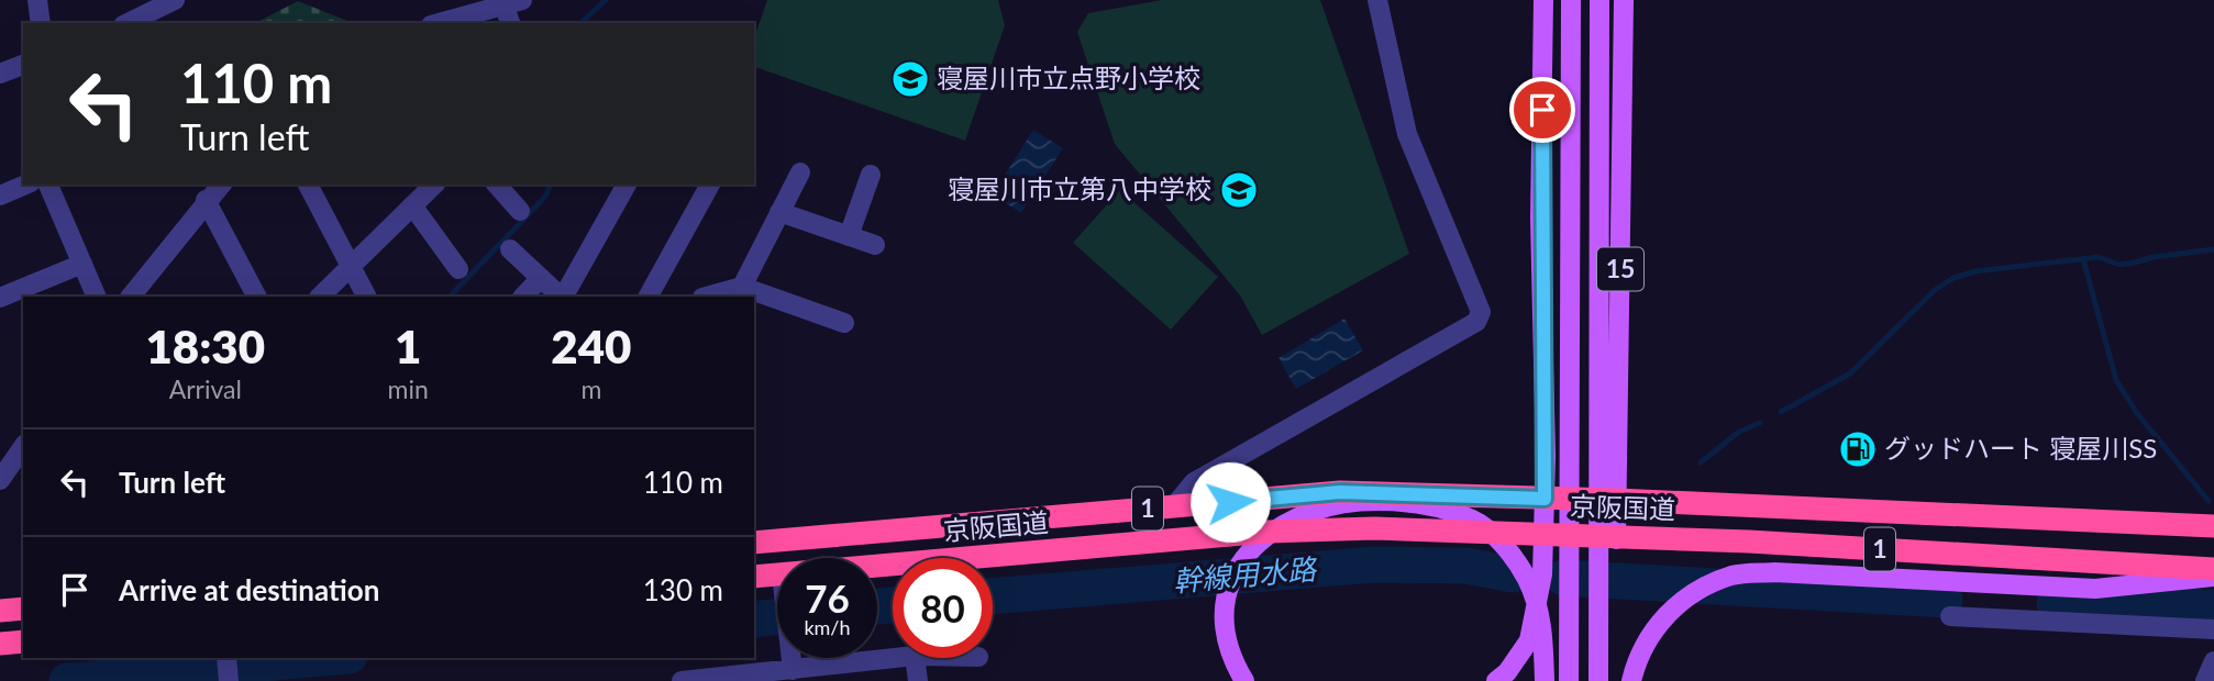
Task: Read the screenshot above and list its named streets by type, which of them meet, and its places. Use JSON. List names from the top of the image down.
{
  "streets": {
    "highway": ["1", "京阪国道"],
    "main road": ["15"]
  },
  "crossings": [
    ["15", "京阪国道"]
  ],
  "water": ["幹線用水路"],
  "places": {
    "school or university": ["寝屋川市立点野小学校", "寝屋川市立第八中学校"],
    "fuel station": ["グッドハート 寝屋川SS"]
  },
  "page": {
    "turn": ["110 m", "Turn left"],
    "eta": [
      "18:30",
      "Arrival",
      "1",
      "min",
      "240",
      "m"
    ],
    "list": [
      {
        "name": "Turn left",
        "value": "110 m"
      },
      {
        "name": "Arrive at destination",
        "value": "130 m"
      }
    ],
    "speed": "76 km/h",
    "limit": "80"
  }
}
